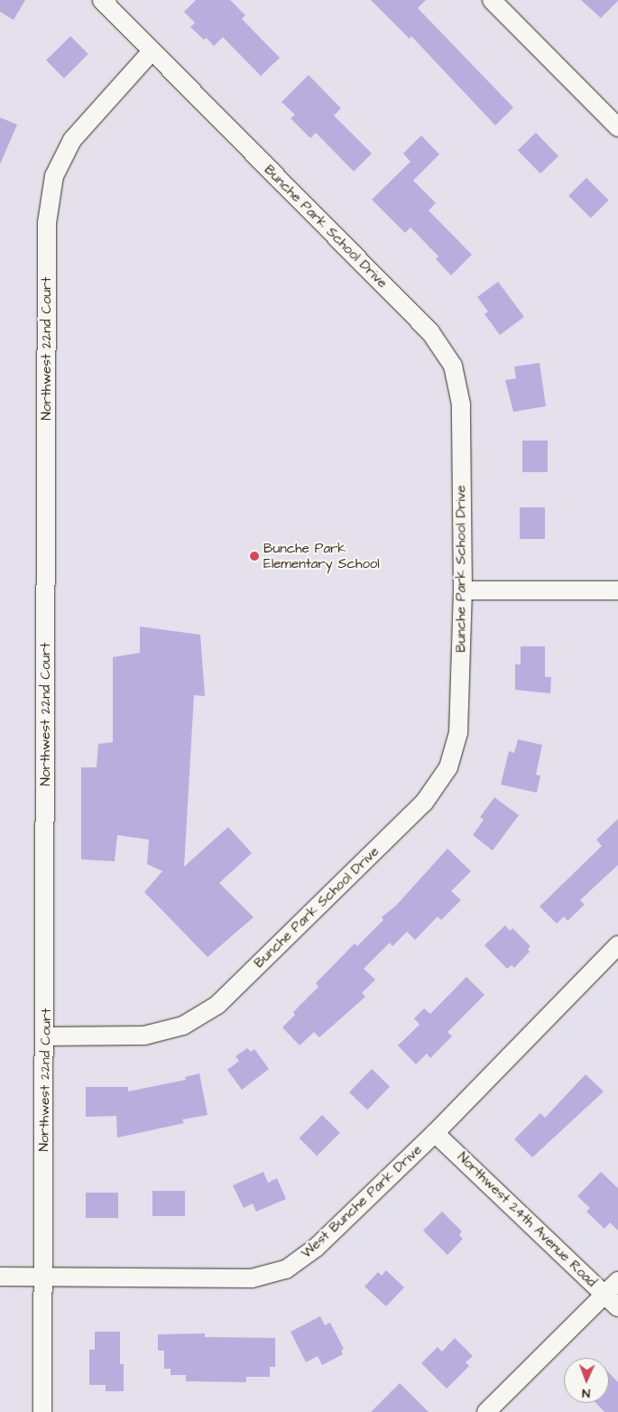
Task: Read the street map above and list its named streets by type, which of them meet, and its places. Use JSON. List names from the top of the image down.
{
  "streets": {
    "street": [
      "Bunche Park School Drive",
      "Northwest 22nd Court",
      "West Bunche Park Drive",
      "Northwest 24th Avenue Road"
    ]
  },
  "crossings": [
    ["Bunche Park School Drive", "Northwest 22nd Court"],
    ["Northwest 22nd Court", "West Bunche Park Drive"],
    ["West Bunche Park Drive", "Northwest 24th Avenue Road"]
  ],
  "places": ["Bunche Park Elementary School"],
  "north": "bottom"
}
